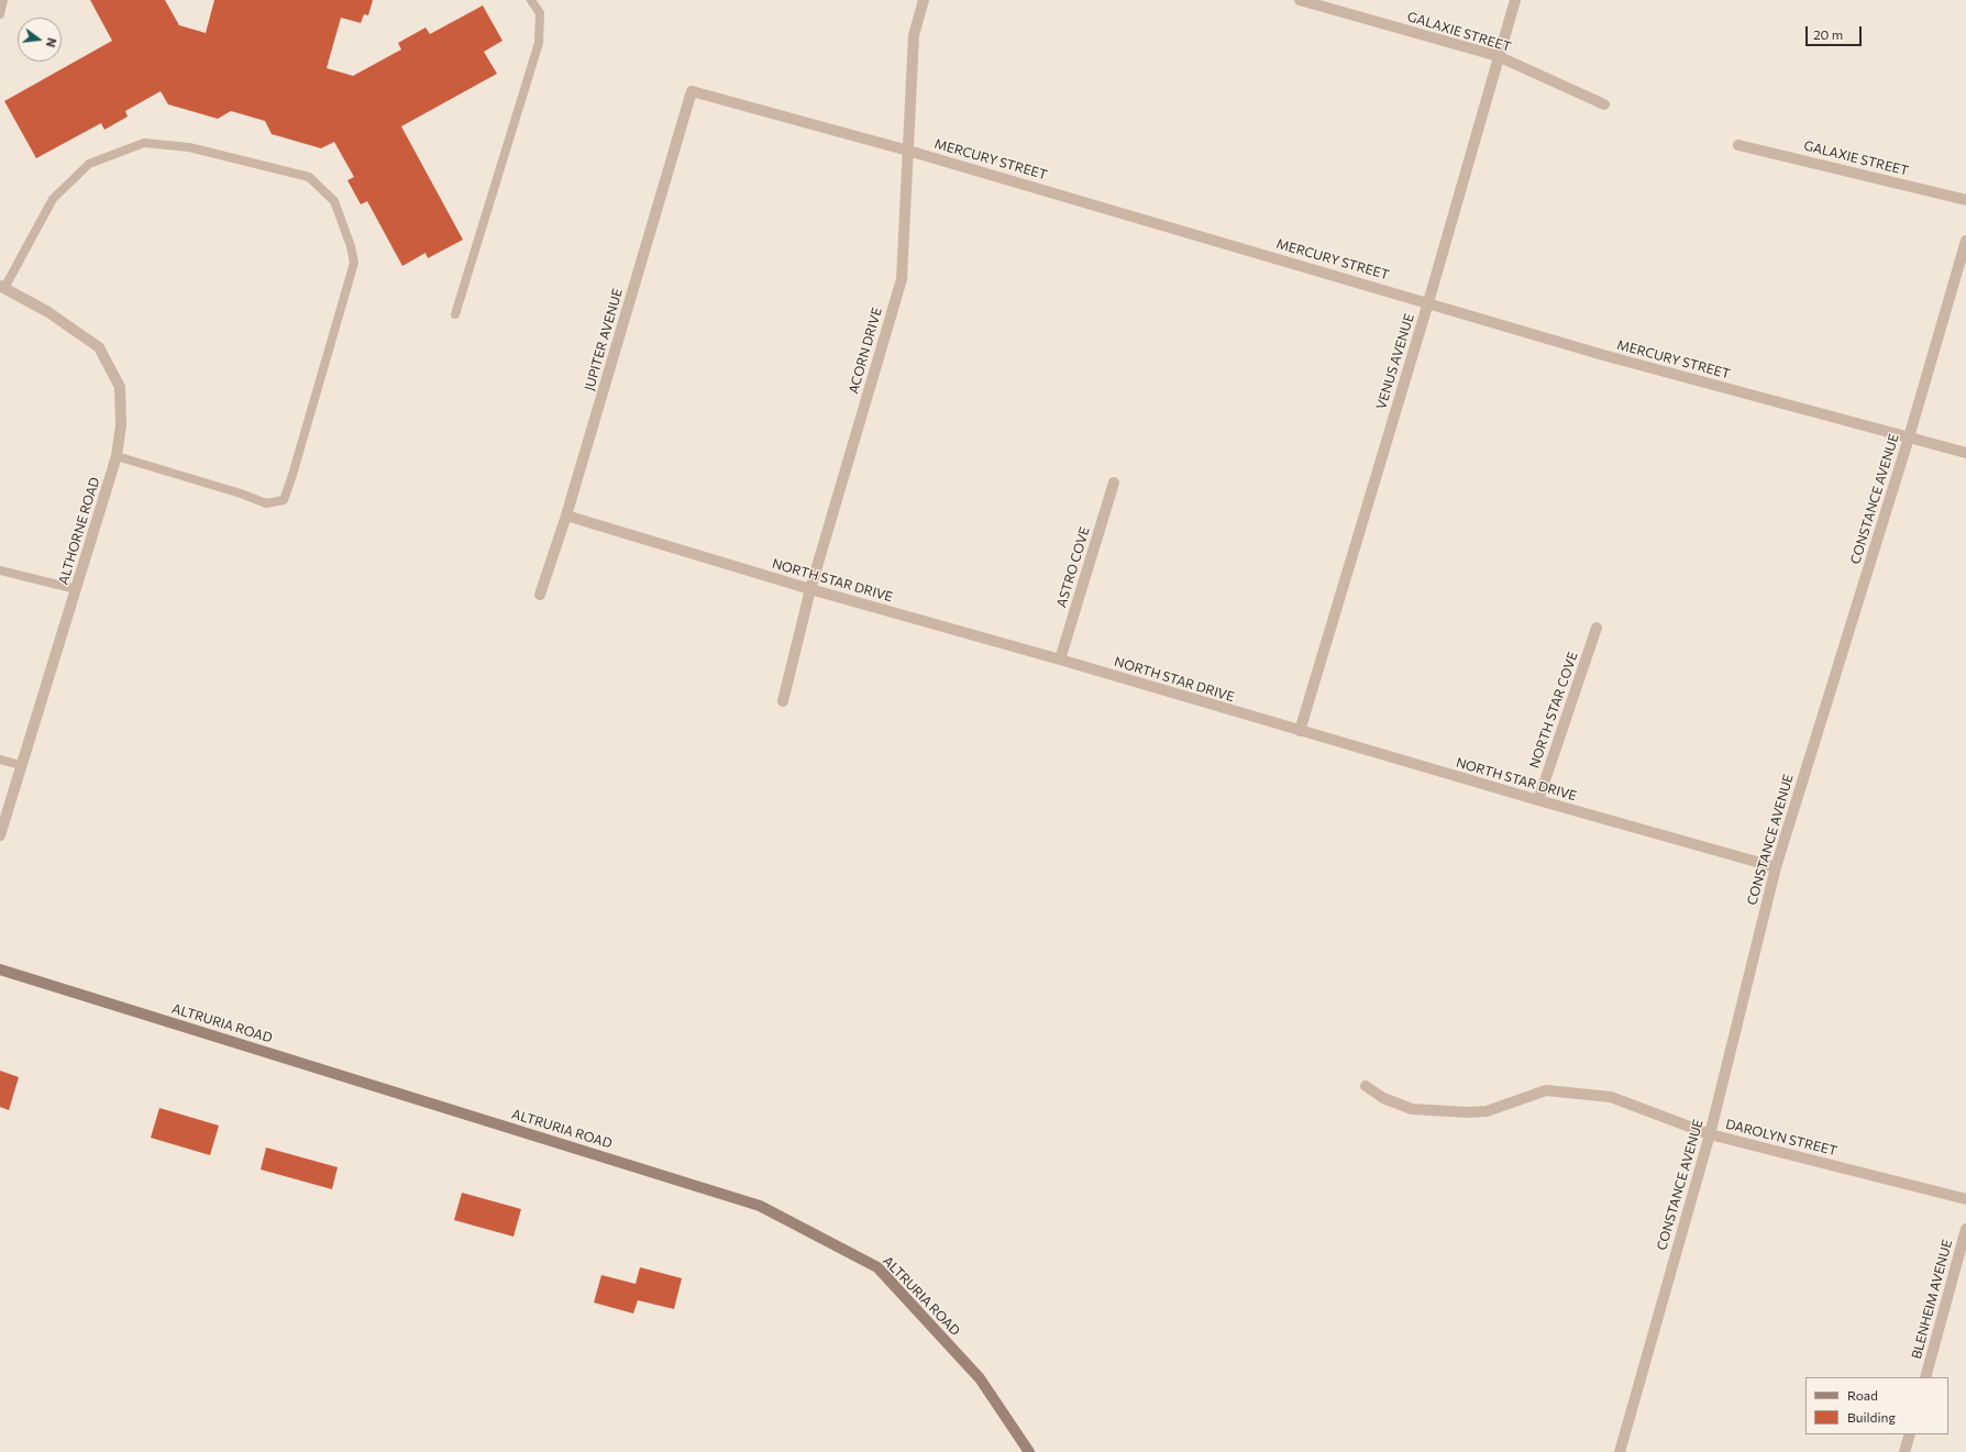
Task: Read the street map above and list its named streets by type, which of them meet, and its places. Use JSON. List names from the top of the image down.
{
  "streets": {
    "street": [
      "GALAXIE STREET",
      "MERCURY STREET",
      "JUPITER AVENUE",
      "ACORN DRIVE",
      "VENUS AVENUE",
      "CONSTANCE AVENUE",
      "ALTHORNE ROAD",
      "ASTRO COVE",
      "NORTH STAR DRIVE",
      "NORTH STAR COVE",
      "ALTRURIA ROAD",
      "DAROLYN STREET",
      "BLENHEIM AVENUE"
    ]
  },
  "crossings": [
    ["GALAXIE STREET", "VENUS AVENUE"],
    ["MERCURY STREET", "JUPITER AVENUE"],
    ["MERCURY STREET", "ACORN DRIVE"],
    ["MERCURY STREET", "VENUS AVENUE"],
    ["MERCURY STREET", "CONSTANCE AVENUE"],
    ["JUPITER AVENUE", "NORTH STAR DRIVE"],
    ["ACORN DRIVE", "NORTH STAR DRIVE"],
    ["VENUS AVENUE", "NORTH STAR DRIVE"],
    ["CONSTANCE AVENUE", "NORTH STAR DRIVE"],
    ["CONSTANCE AVENUE", "DAROLYN STREET"],
    ["ASTRO COVE", "NORTH STAR DRIVE"],
    ["NORTH STAR DRIVE", "NORTH STAR COVE"]
  ],
  "legend": ["Road", "Building"],
  "scale_bar": "20 m",
  "north": "right"
}
